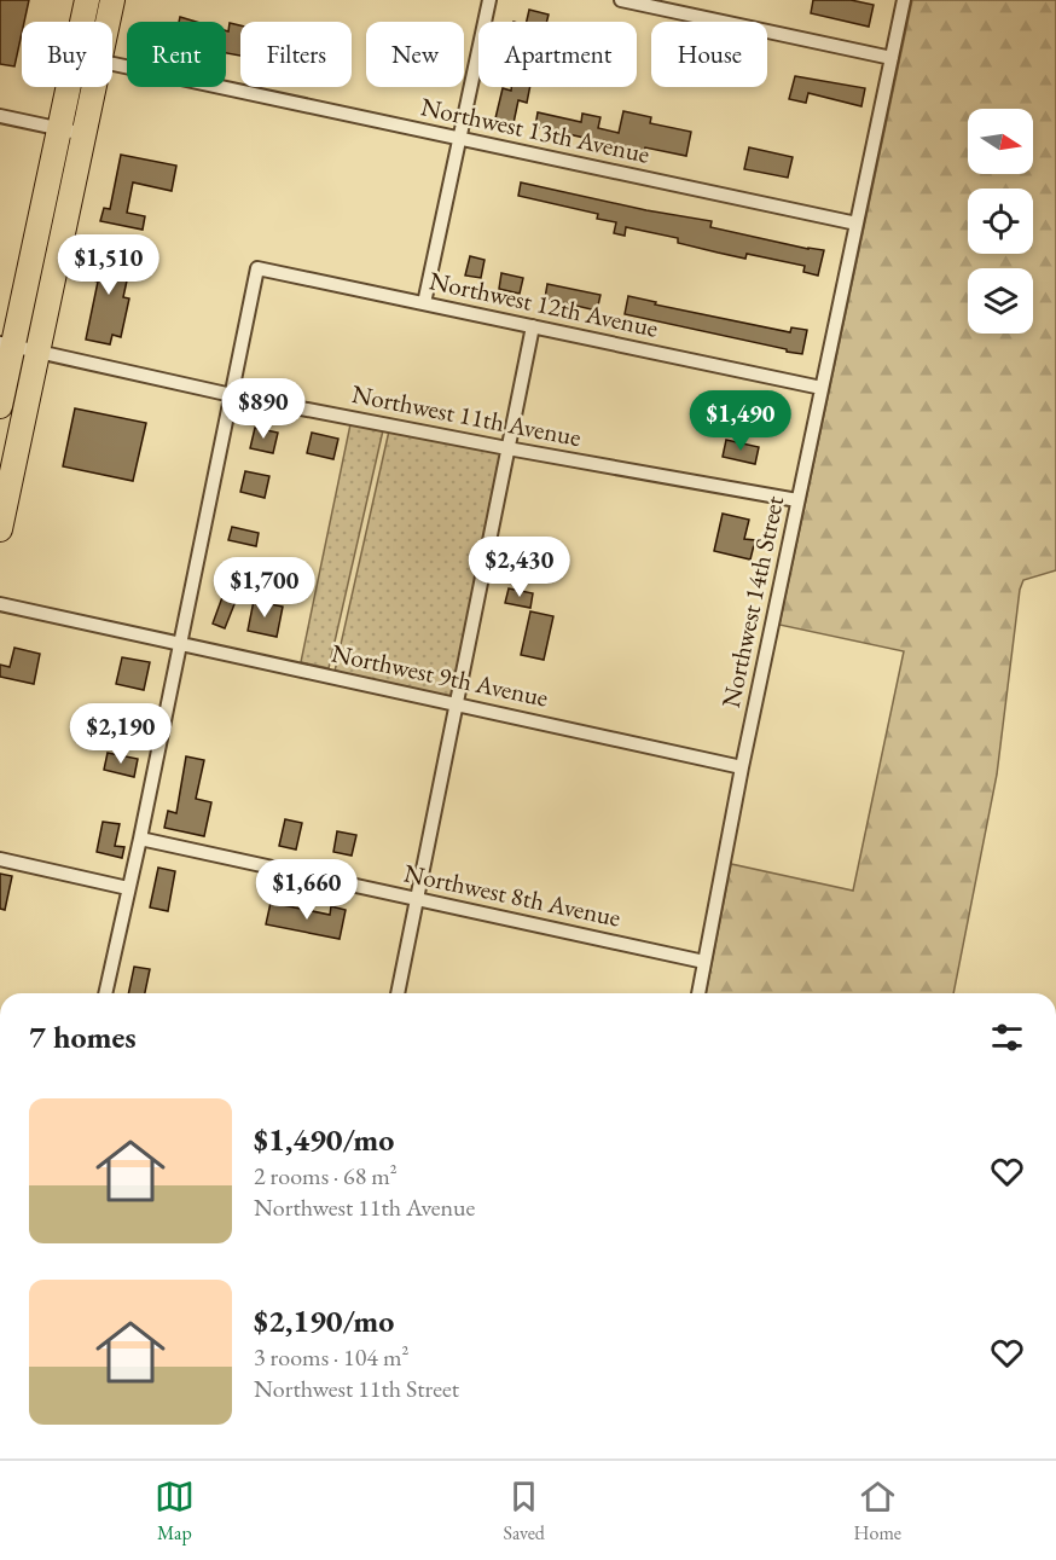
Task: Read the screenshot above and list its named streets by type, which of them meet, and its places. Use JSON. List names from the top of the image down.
{
  "streets": {
    "street": [
      "Northwest 13th Avenue",
      "Northwest 12th Avenue",
      "Northwest 11th Avenue",
      "Northwest 14th Street",
      "Northwest 9th Avenue",
      "Northwest 8th Avenue"
    ]
  },
  "crossings": [
    ["Northwest 13th Avenue", "Northwest 14th Street"],
    ["Northwest 12th Avenue", "Northwest 11th Avenue"],
    ["Northwest 12th Avenue", "Northwest 14th Street"],
    ["Northwest 11th Avenue", "Northwest 14th Street"],
    ["Northwest 14th Street", "Northwest 9th Avenue"],
    ["Northwest 14th Street", "Northwest 8th Avenue"]
  ],
  "north": "right",
  "page": {
    "chip": [
      "Buy",
      "Rent",
      "Filters",
      "New",
      "Apartment",
      "House"
    ],
    "price": [
      "$1,510",
      "$890",
      "$1,490",
      "$2,430",
      "$1,700",
      "$2,190",
      "$1,660"
    ],
    "heading": "7 homes",
    "list": [
      {
        "name": "$1,490/mo",
        "note": "2 rooms · 68 m² · Northwest 11th Avenue"
      },
      {
        "name": "$2,190/mo",
        "note": "3 rooms · 104 m² · Northwest 11th Street"
      }
    ],
    "tabs": ["Map", "Saved", "Home"]
  }
}
